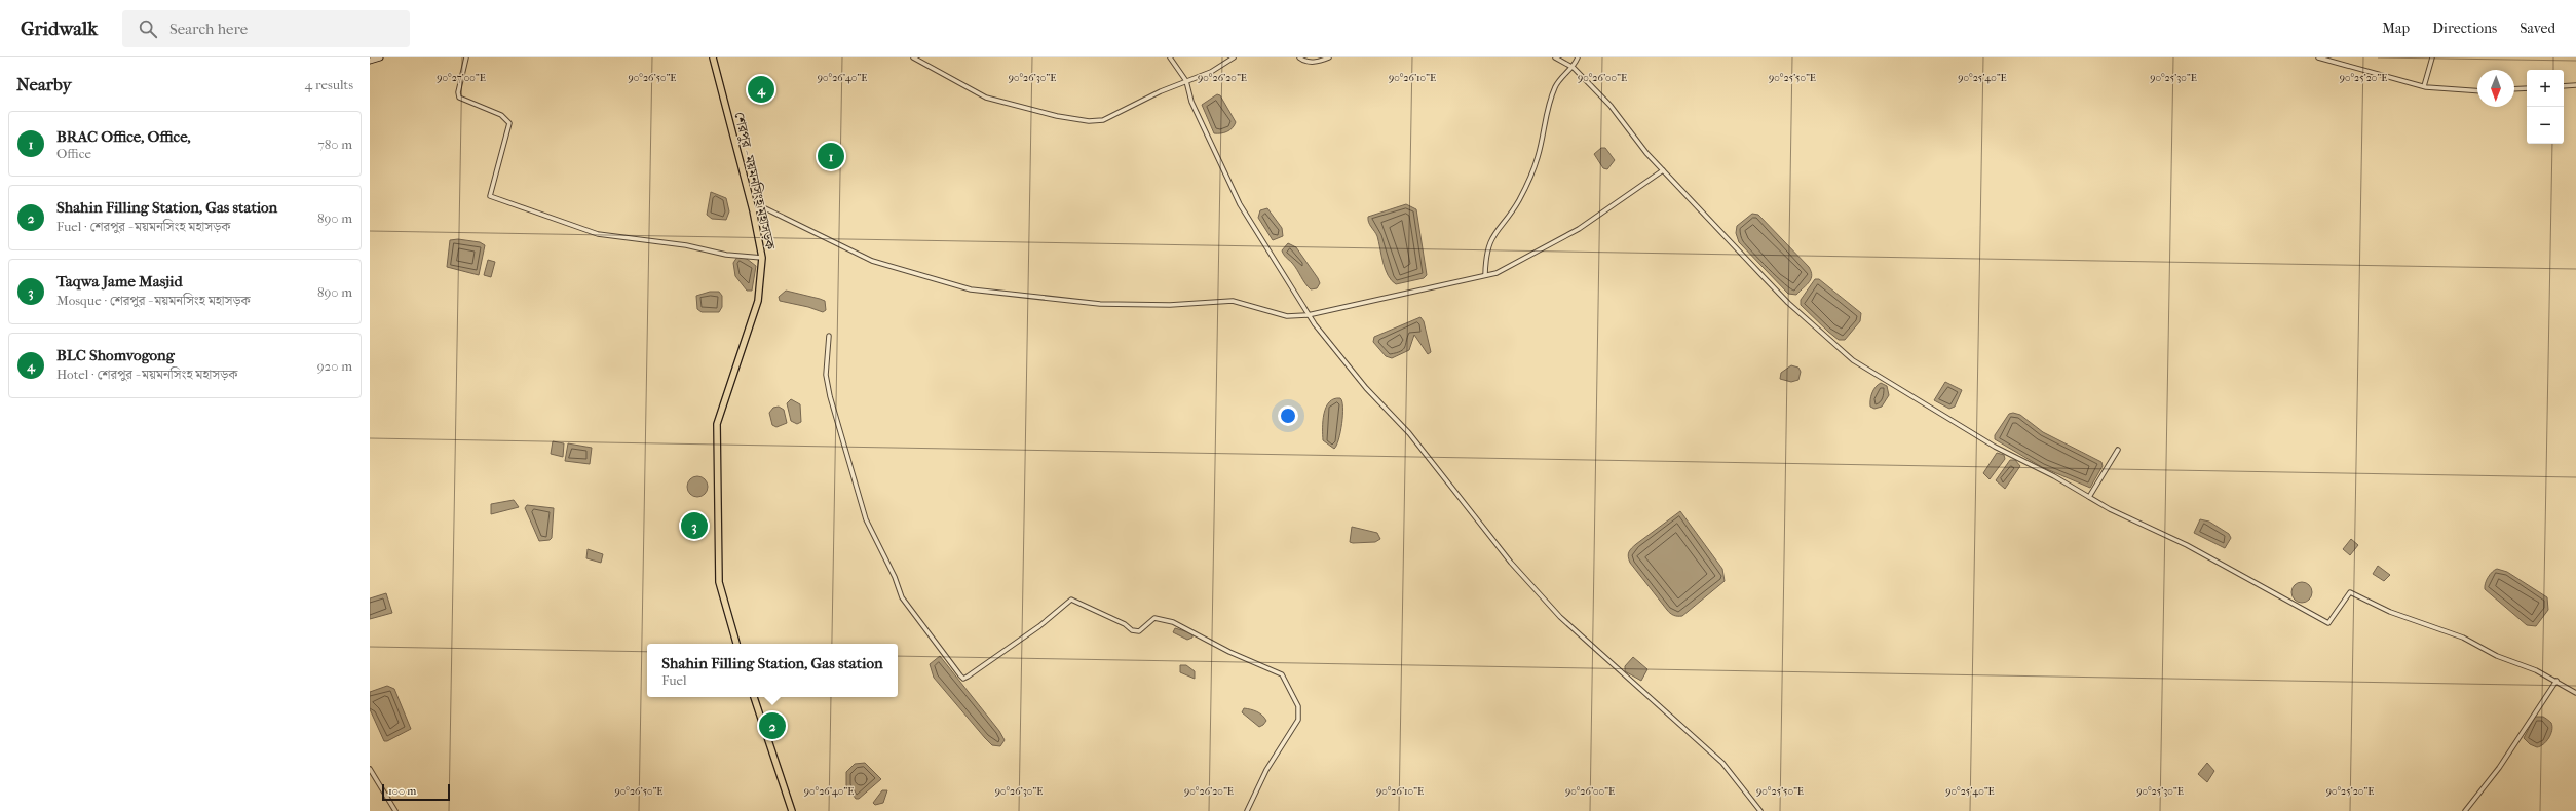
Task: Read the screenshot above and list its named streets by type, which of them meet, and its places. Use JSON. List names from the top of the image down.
{
  "streets": {
    "main road": ["শেরপুর - ময়মনসিংহ মহাসড়ক"]
  },
  "scale_bar": "100 m",
  "north": "bottom",
  "page": {
    "header": "Gridwalk",
    "search": "Search here",
    "nav": ["Map", "Directions", "Saved"],
    "heading": ["Nearby", "4 results"],
    "map_buttons": ["+", "−"],
    "pins": [
      "4",
      "1",
      "3",
      "2"
    ],
    "list": [
      {
        "mark": "1",
        "name": "BRAC Office, Office,",
        "note": "Office",
        "value": "780 m"
      },
      {
        "mark": "2",
        "name": "Shahin Filling Station, Gas station",
        "note": "Fuel · শেরপুর - ময়মনসিংহ মহাসড়ক",
        "value": "890 m"
      },
      {
        "mark": "3",
        "name": "Taqwa Jame Masjid",
        "note": "Mosque · শেরপুর - ময়মনসিংহ মহাসড়ক",
        "value": "890 m"
      },
      {
        "mark": "4",
        "name": "BLC Shomvogong",
        "note": "Hotel · শেরপুর - ময়মনসিংহ মহাসড়ক",
        "value": "920 m"
      }
    ],
    "popup": ["Shahin Filling Station, Gas station", "Fuel"],
    "scale": "100 m"
  },
  "coordinates": [
    "90°27'00\"E",
    "90°26'50\"E",
    "90°26'40\"E",
    "90°26'30\"E",
    "90°26'20\"E",
    "90°26'10\"E",
    "90°26'00\"E",
    "90°25'50\"E",
    "90°25'40\"E",
    "90°25'30\"E",
    "90°25'20\"E"
  ]
}
